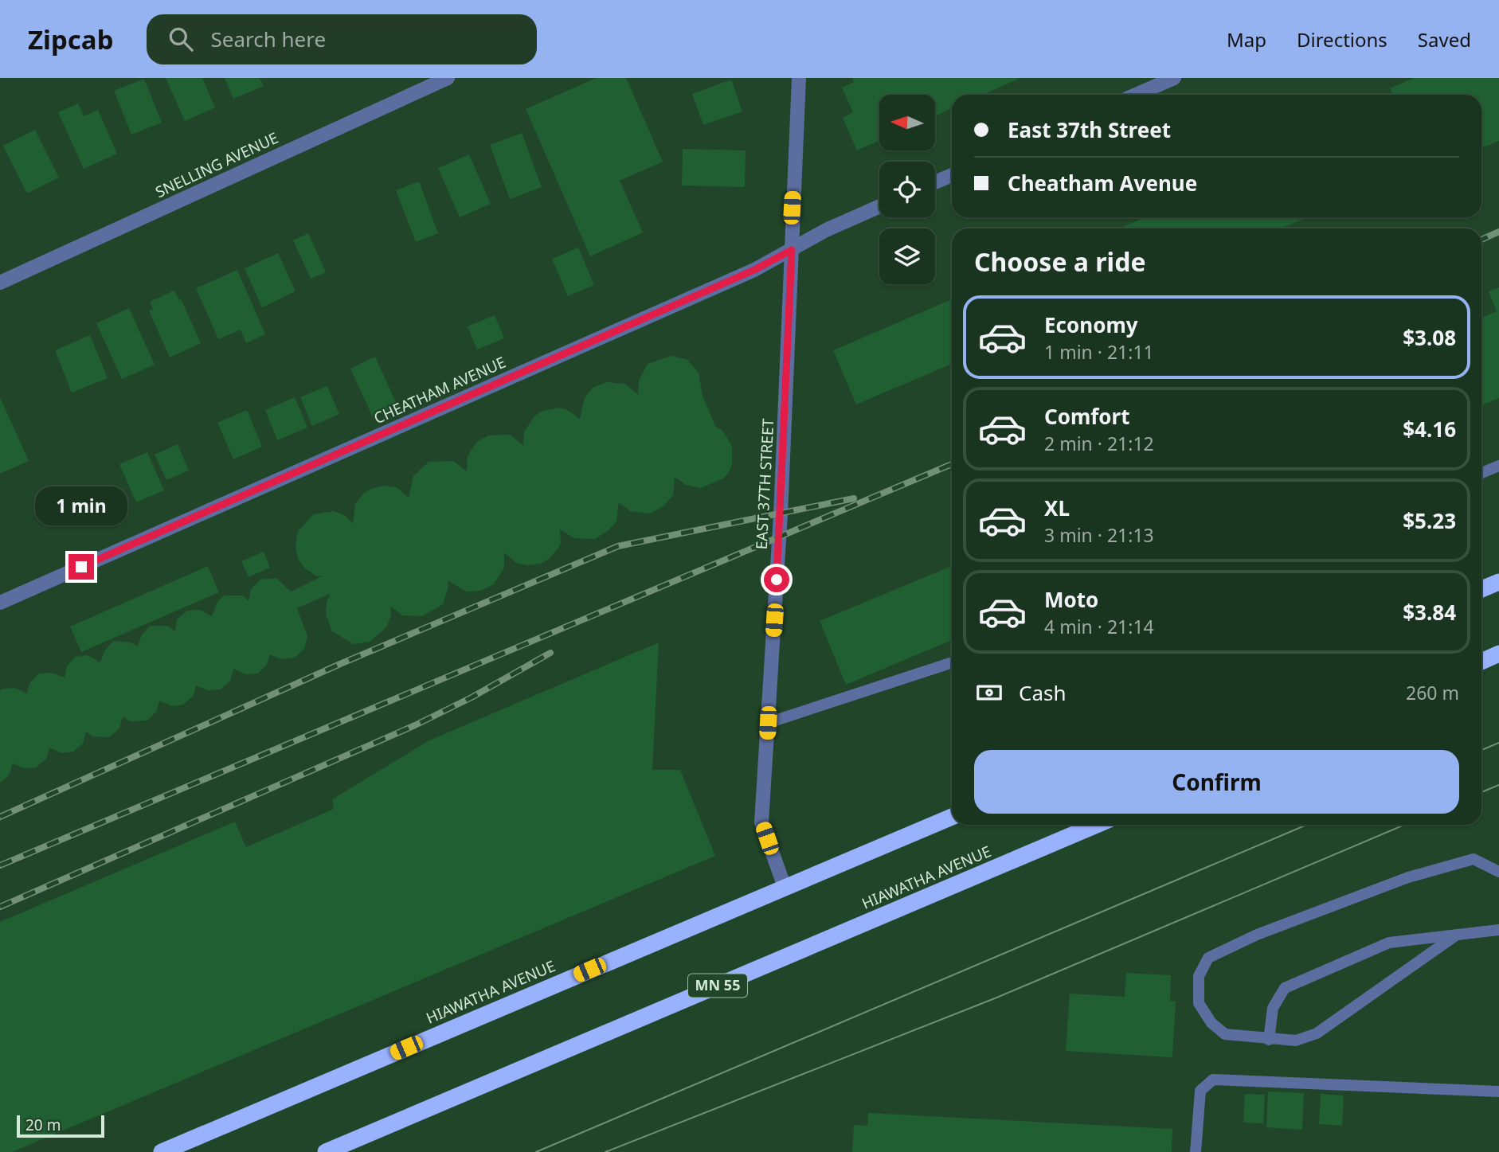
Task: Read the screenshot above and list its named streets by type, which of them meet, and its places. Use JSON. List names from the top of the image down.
{
  "streets": {
    "highway": ["HIAWATHA AVENUE", "MN 55"],
    "street": ["SNELLING AVENUE", "CHEATHAM AVENUE", "EAST 37TH STREET"]
  },
  "crossings": [
    ["CHEATHAM AVENUE", "EAST 37TH STREET"],
    ["EAST 37TH STREET", "HIAWATHA AVENUE"]
  ],
  "scale_bar": "20 m",
  "north": "left",
  "page": {
    "header": "Zipcab",
    "search": "Search here",
    "nav": ["Map", "Directions", "Saved"],
    "banner": ["East 37th Street", "Cheatham Avenue"],
    "heading": "Choose a ride",
    "list": [
      {
        "name": "Economy",
        "note": "1 min · 21:11",
        "value": "$3.08"
      },
      {
        "name": "Comfort",
        "note": "2 min · 21:12",
        "value": "$4.16"
      },
      {
        "name": "XL",
        "note": "3 min · 21:13",
        "value": "$5.23"
      },
      {
        "name": "Moto",
        "note": "4 min · 21:14",
        "value": "$3.84"
      }
    ],
    "bubble": "1 min",
    "pay": ["Cash", "260 m"],
    "buttons": "Confirm",
    "scale": "20 m"
  }
}
